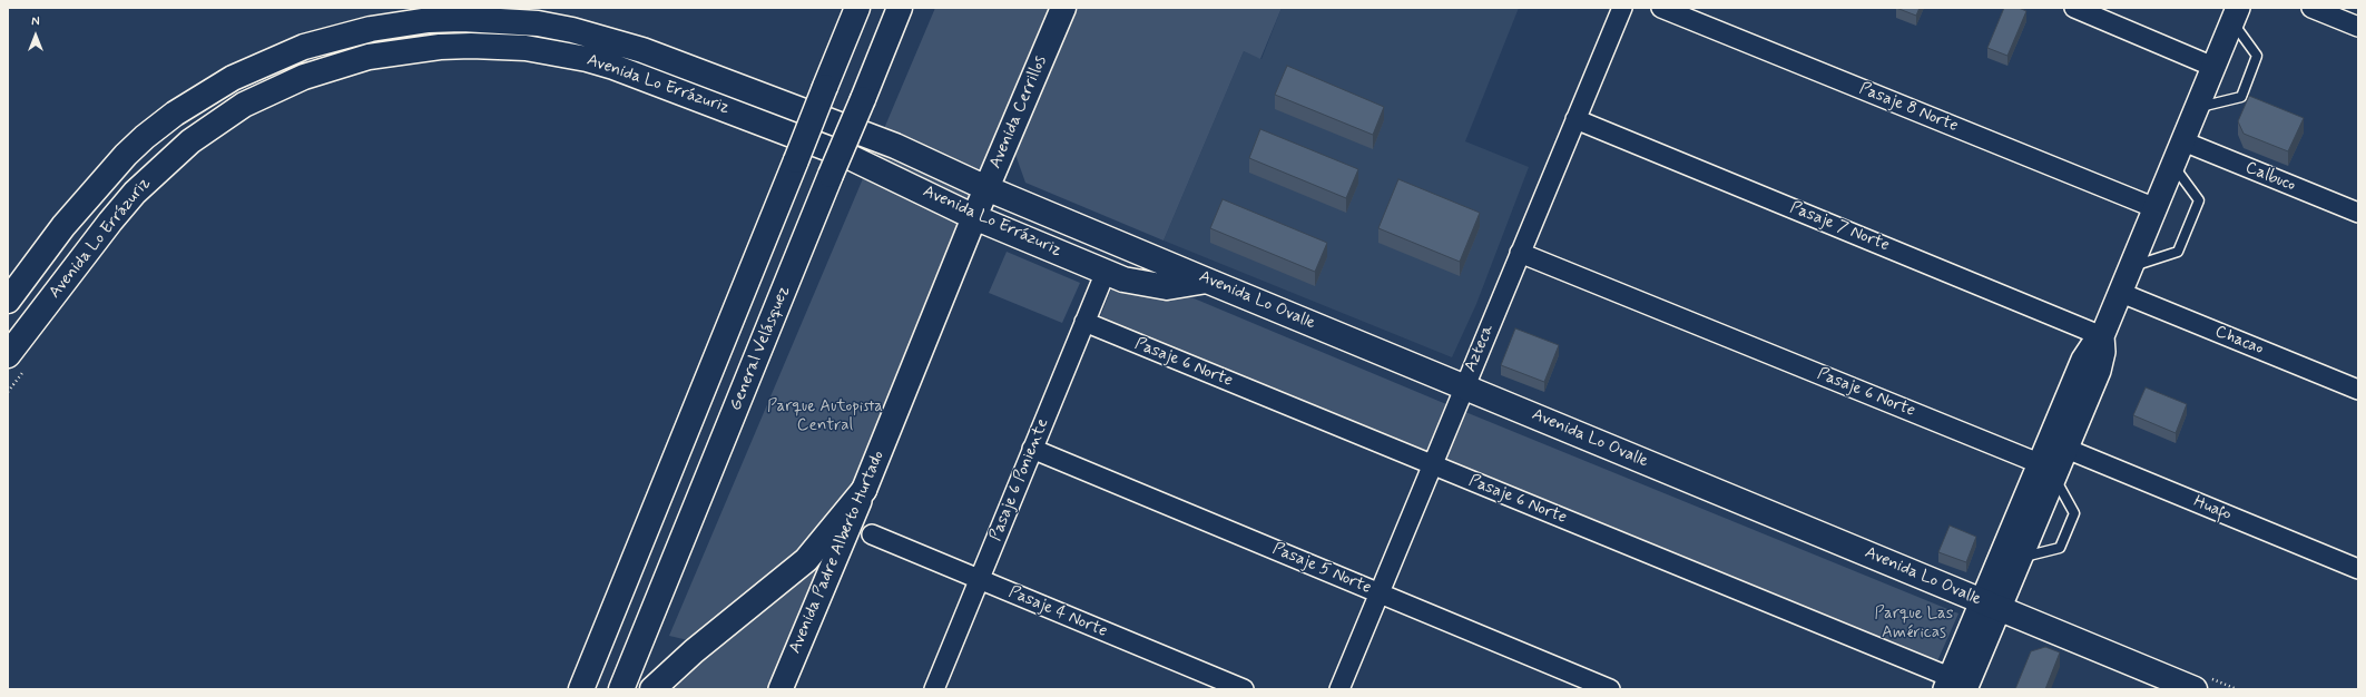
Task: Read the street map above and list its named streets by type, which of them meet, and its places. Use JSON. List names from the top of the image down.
{
  "streets": {
    "main road": [
      "Avenida Lo Errázuriz",
      "Avenida Cerrillos",
      "Avenida Lo Ovalle",
      "General Velásquez",
      "Avenida Padre Alberto Hurtado"
    ],
    "street": [
      "Pasaje 8 Norte",
      "Calbuco",
      "Pasaje 7 Norte",
      "Chacao",
      "Azteca",
      "Pasaje 6 Norte",
      "Pasaje 6 Poniente",
      "Huafo",
      "Pasaje 5 Norte",
      "Pasaje 4 Norte"
    ]
  },
  "crossings": [
    ["Avenida Lo Errázuriz", "Avenida Cerrillos"],
    ["Avenida Lo Errázuriz", "Avenida Lo Ovalle"],
    ["Avenida Lo Errázuriz", "Pasaje 6 Poniente"],
    ["Avenida Lo Errázuriz", "Avenida Padre Alberto Hurtado"],
    ["Avenida Cerrillos", "Avenida Lo Ovalle"],
    ["Avenida Cerrillos", "Avenida Padre Alberto Hurtado"],
    ["Pasaje 7 Norte", "Azteca"],
    ["Avenida Lo Ovalle", "Azteca"],
    ["Azteca", "Pasaje 6 Norte"],
    ["Azteca", "Pasaje 5 Norte"],
    ["Pasaje 6 Norte", "Pasaje 6 Poniente"],
    ["Pasaje 6 Poniente", "Pasaje 5 Norte"],
    ["Pasaje 6 Poniente", "Pasaje 4 Norte"]
  ],
  "parks": ["Parque Autopista Central", "Parque Las Américas"],
  "north": "top"
}
